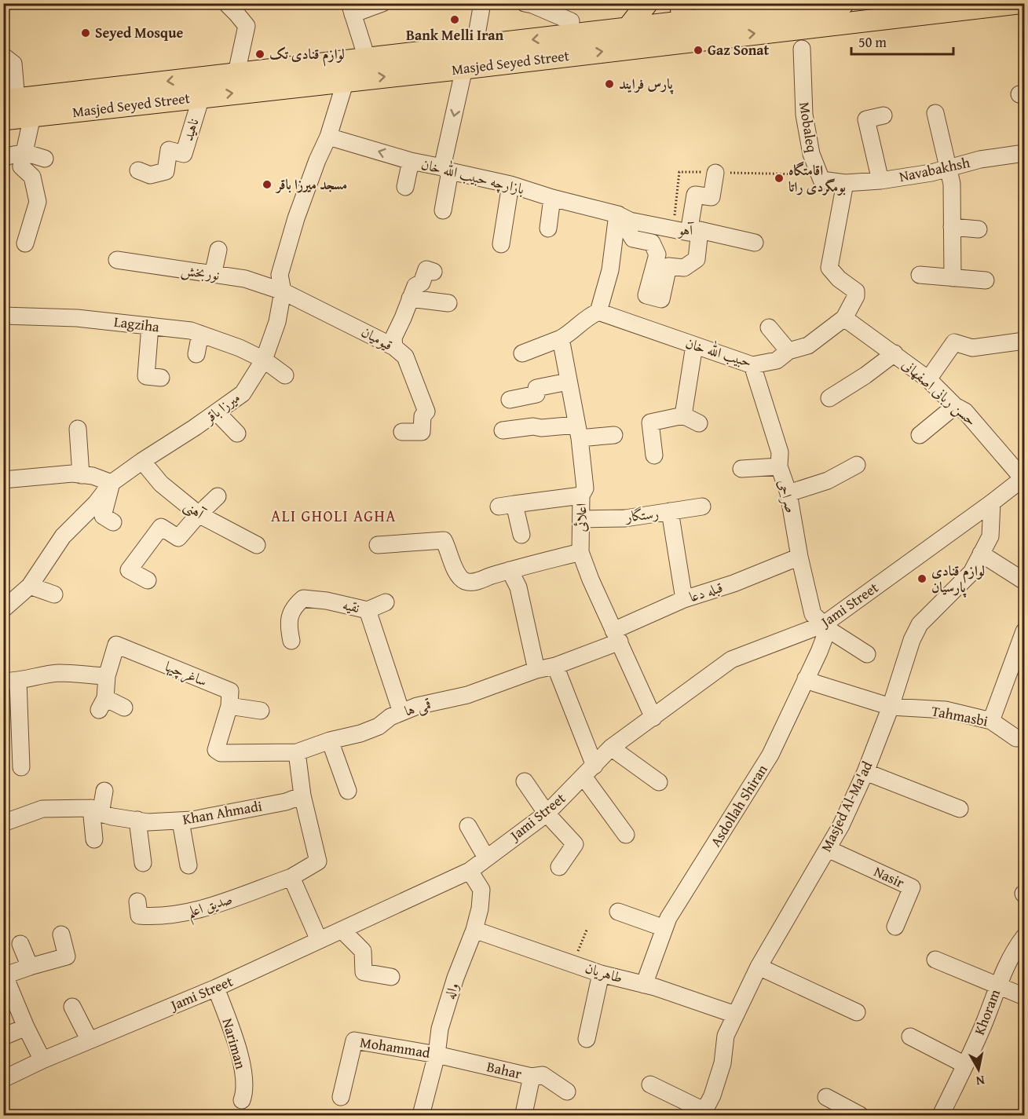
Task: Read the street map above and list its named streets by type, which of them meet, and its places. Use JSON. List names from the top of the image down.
{
  "streets": {
    "main road": ["Masjed Seyed Street"],
    "street": [
      "Mobaleq",
      "ناهید",
      "Navabakhsh",
      "بازارچه حبیب الله خان",
      "آهو",
      "نوربخش",
      "Lagziha",
      "قیومیان",
      "حبیب الله خان",
      "حسن ربانی اصفهانی",
      "میرزا باقر",
      "صراحی",
      "آهنی",
      "رستگار",
      "اعلائی",
      "قبله دعا",
      "Jami Street",
      "نقیه",
      "ساغرچیها",
      "قمی ها",
      "Tahmasbi",
      "Asdollah Shiran",
      "Masjed Al-Ma'ad",
      "Khan Ahmadi",
      "Nasir",
      "صدیق اعلم",
      "طاهریان",
      "واله",
      "Khoram",
      "Nariman",
      "Mohammad",
      "Bahar"
    ]
  },
  "crossings": [
    ["Masjed Seyed Street", "ناهید"],
    ["Masjed Seyed Street", "میرزا باقر"],
    ["Mobaleq", "Navabakhsh"],
    ["بازارچه حبیب الله خان", "آهو"],
    ["بازارچه حبیب الله خان", "میرزا باقر"],
    ["نوربخش", "قیومیان"],
    ["نوربخش", "میرزا باقر"],
    ["Lagziha", "میرزا باقر"],
    ["قیومیان", "میرزا باقر"],
    ["حبیب الله خان", "حسن ربانی اصفهانی"],
    ["حبیب الله خان", "صراحی"],
    ["حسن ربانی اصفهانی", "Jami Street"],
    ["میرزا باقر", "آهنی"],
    ["صراحی", "قبله دعا"],
    ["صراحی", "Jami Street"],
    ["صراحی", "Asdollah Shiran"],
    ["رستگار", "اعلائی"],
    ["اعلائی", "قبله دعا"],
    ["اعلائی", "Jami Street"],
    ["اعلائی", "قمی ها"],
    ["قبله دعا", "قمی ها"],
    ["Jami Street", "Asdollah Shiran"],
    ["Jami Street", "Masjed Al-Ma'ad"],
    ["Jami Street", "واله"],
    ["Jami Street", "Nariman"],
    ["نقیه", "قمی ها"],
    ["ساغرچیها", "قمی ها"],
    ["قمی ها", "صدیق اعلم"],
    ["Tahmasbi", "Asdollah Shiran"],
    ["Tahmasbi", "Masjed Al-Ma'ad"],
    ["Asdollah Shiran", "طاهریان"],
    ["Masjed Al-Ma'ad", "Nasir"],
    ["Masjed Al-Ma'ad", "طاهریان"],
    ["Khan Ahmadi", "صدیق اعلم"],
    ["طاهریان", "واله"],
    ["واله", "Mohammad"],
    ["واله", "Bahar"],
    ["Mohammad", "Bahar"]
  ],
  "districts": ["ALI GHOLI AGHA"],
  "places": [
    "Bank Melli Iran",
    "Seyed Mosque",
    "Gaz Sonat",
    "لوازم قنادی تک",
    "پارس فرایند",
    "اقامتگاه بومگردی راتا",
    "مسجد میرزا باقر",
    "لوازم قنادی پارسیان"
  ],
  "scale_bar": "50 m",
  "north": "bottom"
}
